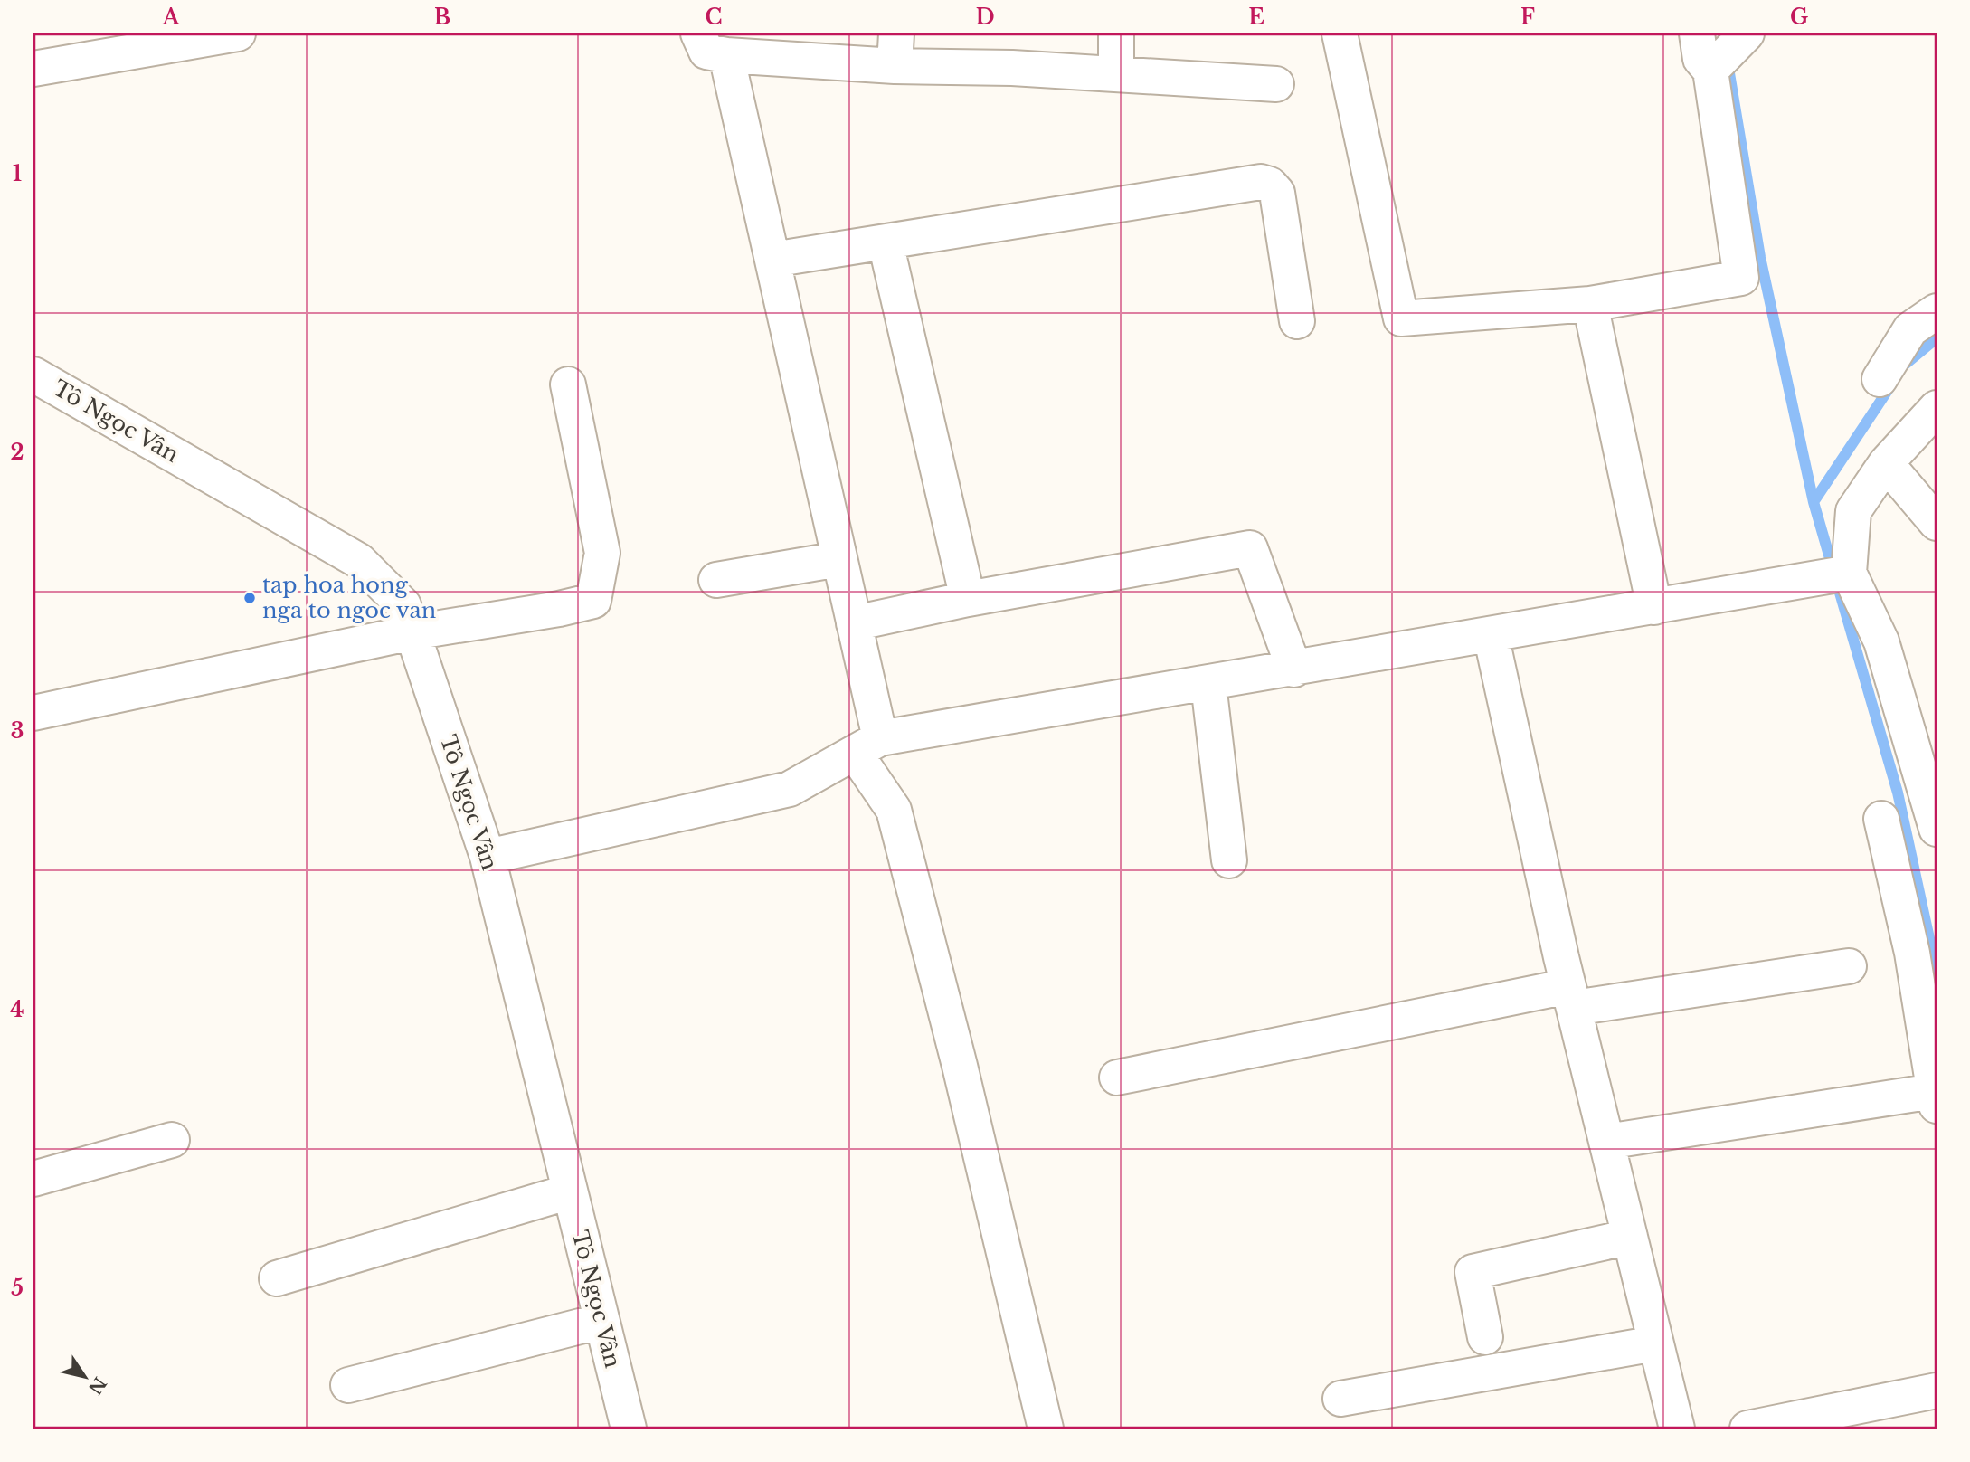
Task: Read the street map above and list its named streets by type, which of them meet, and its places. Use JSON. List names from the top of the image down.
{
  "streets": {
    "street": ["Tô Ngọc Vân"]
  },
  "places": ["tap hoa hong nga to ngoc van"],
  "north": "bottom right",
  "grid": {
    "columns": [
      "A",
      "B",
      "C",
      "D",
      "E",
      "F",
      "G"
    ],
    "rows": [
      "1",
      "2",
      "3",
      "4",
      "5"
    ]
  }
}
